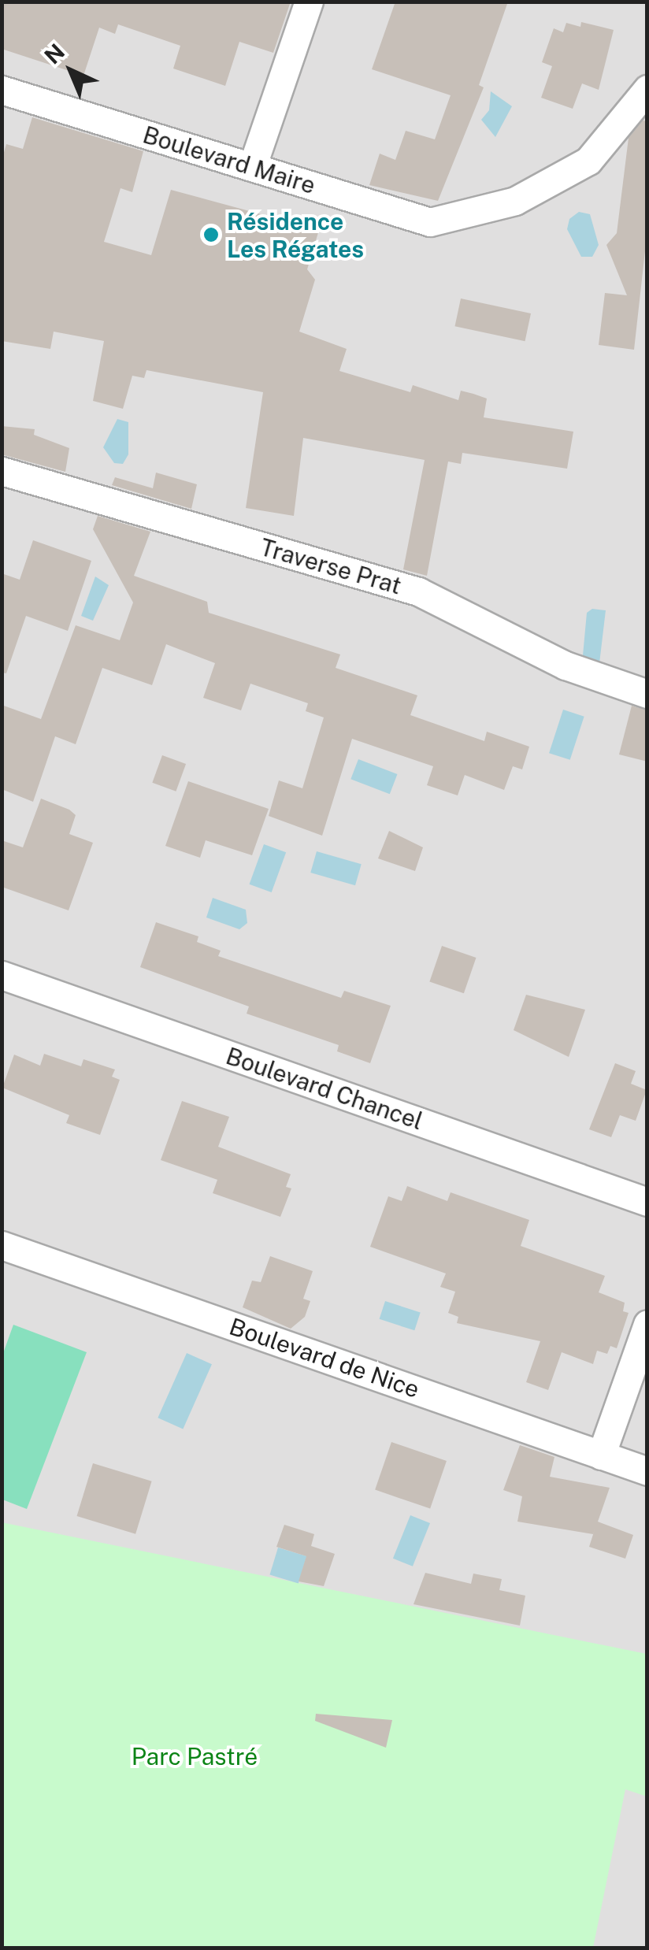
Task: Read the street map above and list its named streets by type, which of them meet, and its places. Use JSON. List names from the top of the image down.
{
  "streets": {
    "street": [
      "Boulevard Maire",
      "Traverse Prat",
      "Boulevard Chancel",
      "Boulevard de Nice"
    ]
  },
  "parks": ["Parc Pastré"],
  "places": ["Résidence Les Régates"],
  "north": "top left"
}
